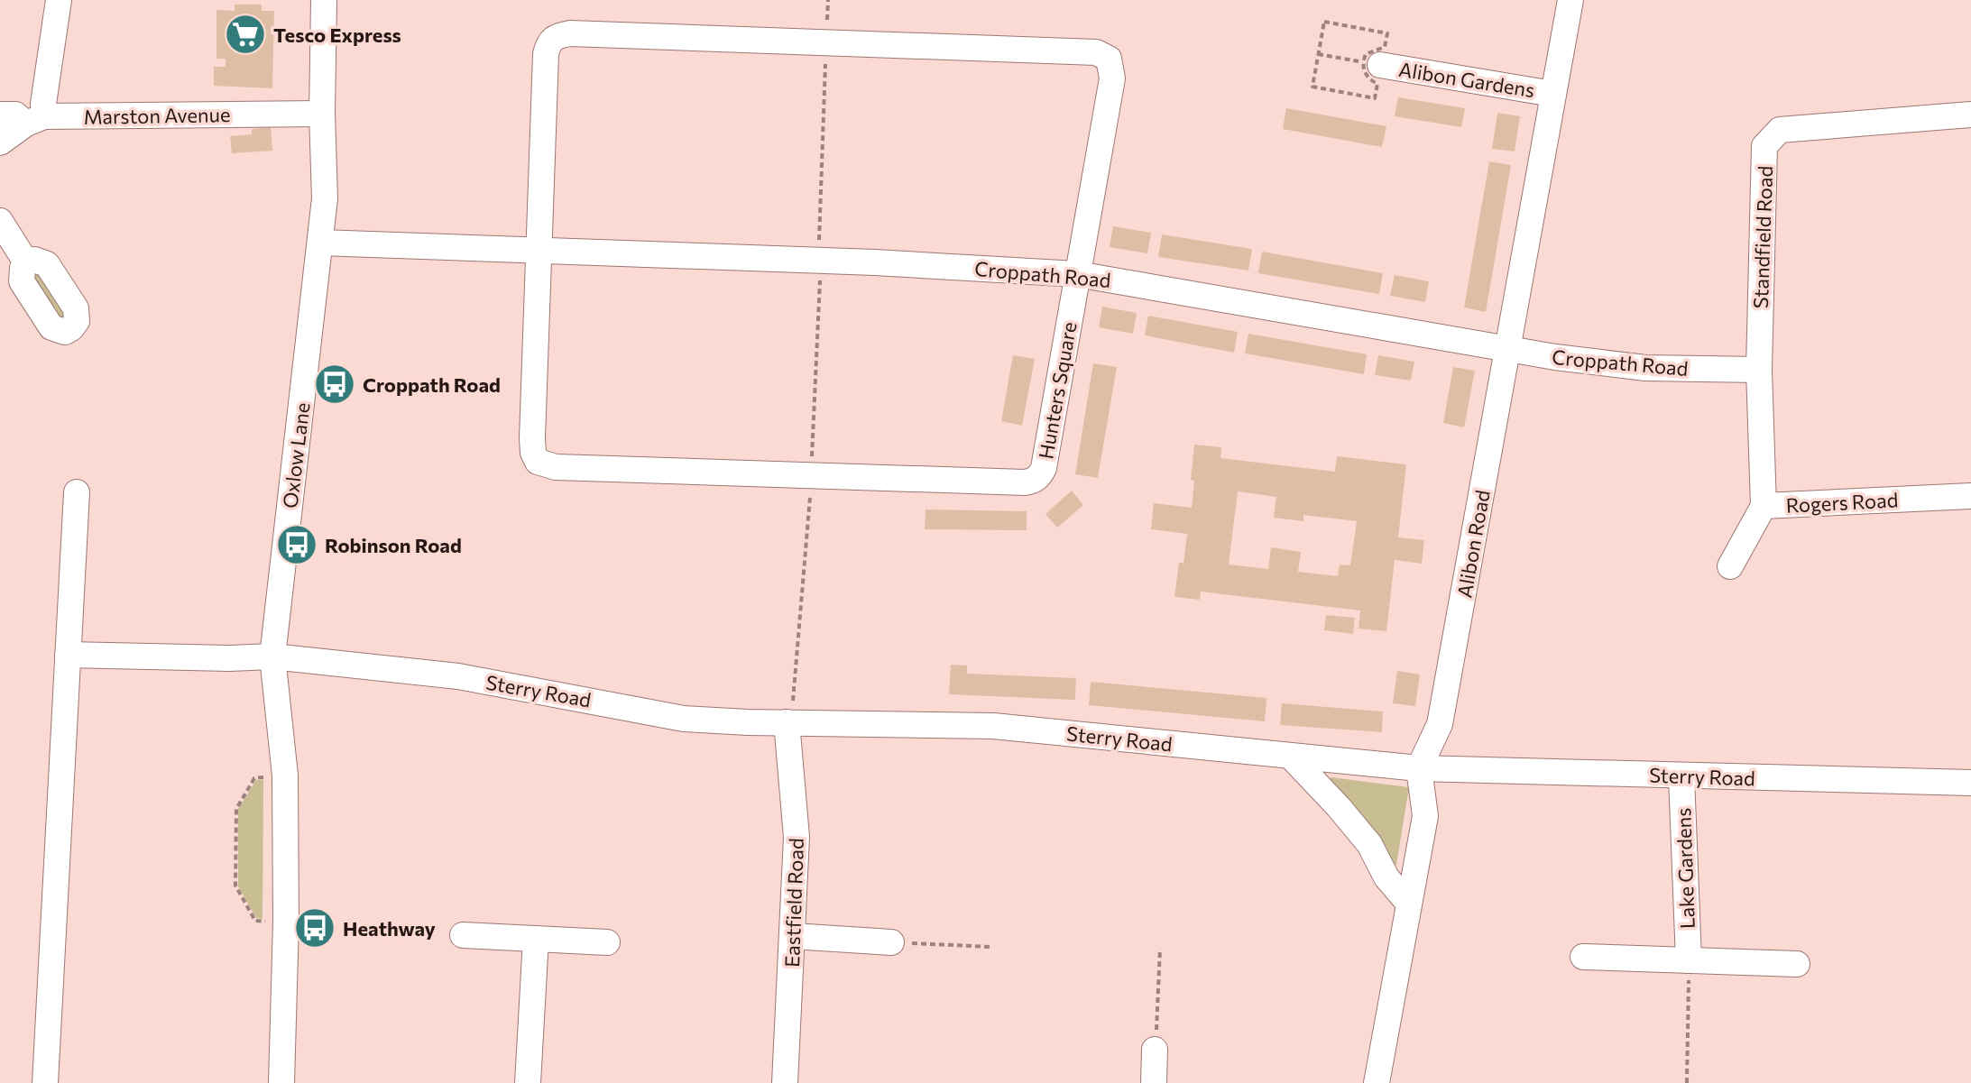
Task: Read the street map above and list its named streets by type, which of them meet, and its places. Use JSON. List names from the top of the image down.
{
  "streets": {
    "street": [
      "Alibon Gardens",
      "Marston Avenue",
      "Standfield Road",
      "Croppath Road",
      "Hunters Square",
      "Oxlow Lane",
      "Rogers Road",
      "Alibon Road",
      "Sterry Road",
      "Lake Gardens",
      "Eastfield Road"
    ]
  },
  "crossings": [
    ["Alibon Gardens", "Alibon Road"],
    ["Marston Avenue", "Oxlow Lane"],
    ["Standfield Road", "Croppath Road"],
    ["Standfield Road", "Rogers Road"],
    ["Croppath Road", "Hunters Square"],
    ["Croppath Road", "Oxlow Lane"],
    ["Croppath Road", "Rogers Road"],
    ["Croppath Road", "Alibon Road"],
    ["Oxlow Lane", "Sterry Road"],
    ["Alibon Road", "Sterry Road"],
    ["Sterry Road", "Lake Gardens"],
    ["Sterry Road", "Eastfield Road"]
  ],
  "places": {
    "supermarket": ["Tesco Express"],
    "bus stop": ["Croppath Road", "Robinson Road", "Heathway"]
  }
}
